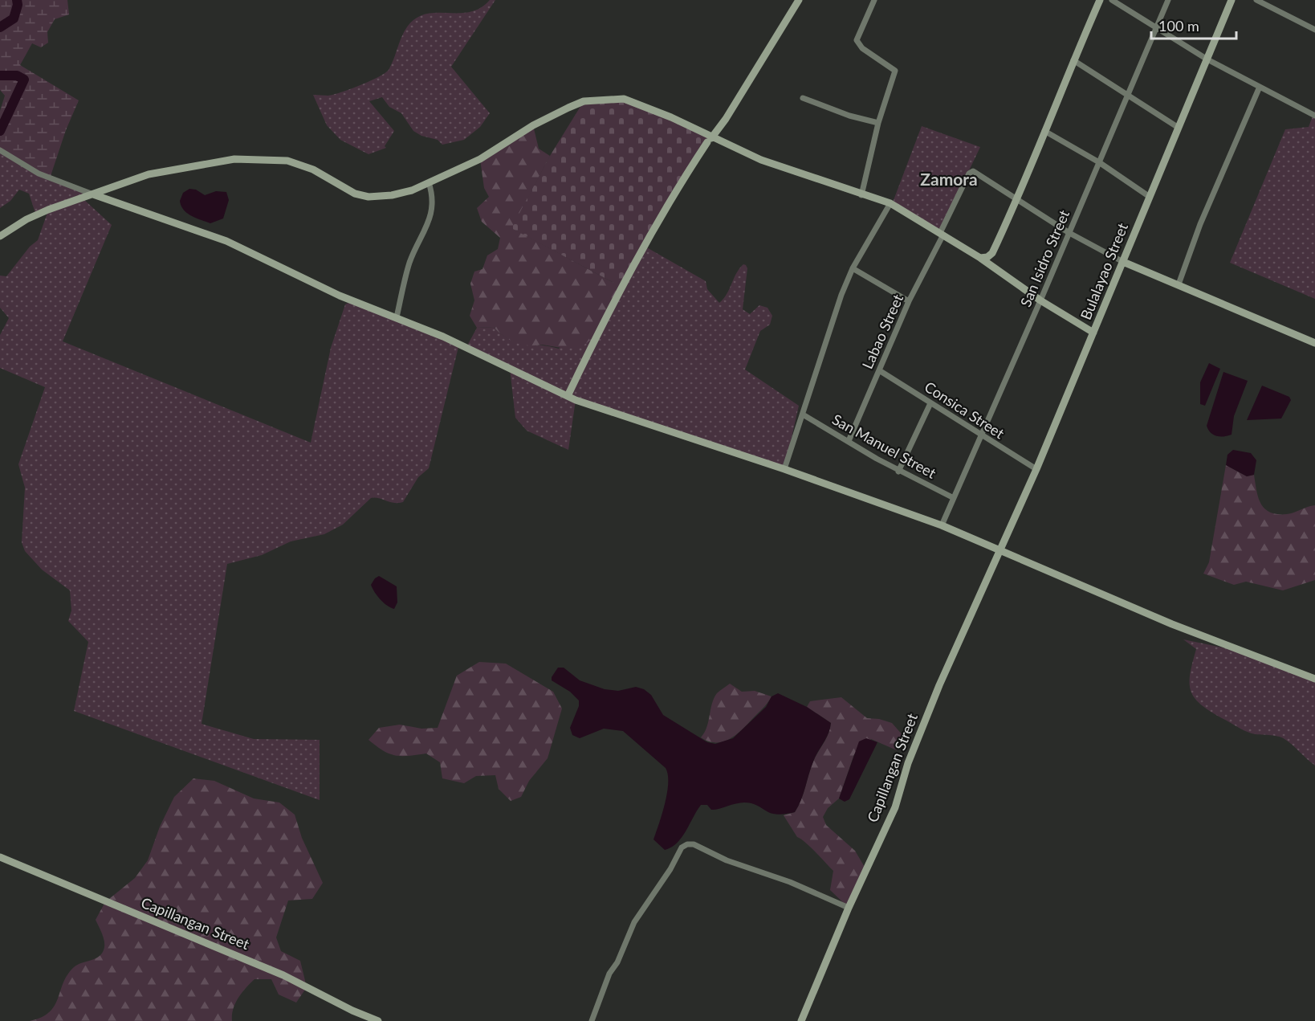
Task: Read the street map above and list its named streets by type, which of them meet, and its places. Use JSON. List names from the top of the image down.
{
  "streets": {
    "street": [
      "San Isidro Street",
      "Bulalayao Street",
      "Labao Street",
      "Consica Street",
      "San Manuel Street",
      "Capillangan Street"
    ]
  },
  "crossings": [
    ["San Isidro Street", "Consica Street"],
    ["San Isidro Street", "San Manuel Street"],
    ["Bulalayao Street", "Consica Street"],
    ["Bulalayao Street", "Capillangan Street"],
    ["Labao Street", "Consica Street"],
    ["Labao Street", "San Manuel Street"]
  ],
  "districts": ["Zamora"],
  "scale_bar": "100 m"
}
